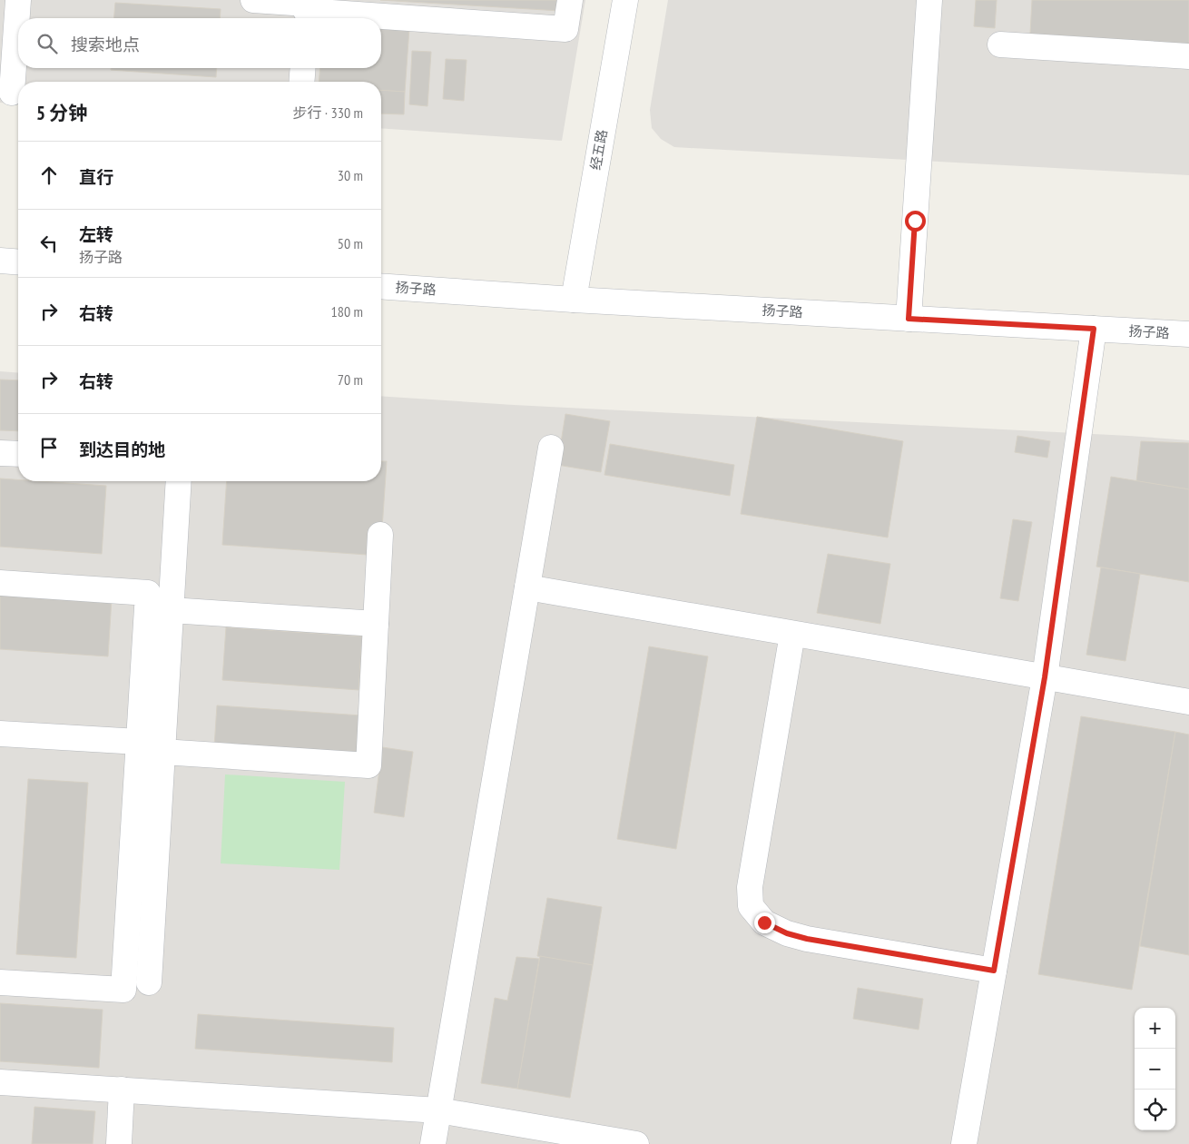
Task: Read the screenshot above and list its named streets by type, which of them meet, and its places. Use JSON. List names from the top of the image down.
{
  "streets": {
    "street": ["经五路", "扬子路"]
  },
  "crossings": [
    ["经五路", "扬子路"]
  ],
  "page": {
    "search": "搜索地点",
    "heading": ["5 分钟", "步行 · 330 m"],
    "list": [
      ["直行", "30 m"],
      ["左转", "扬子路", "50 m"],
      ["右转", "180 m"],
      ["右转", "70 m"],
      "到达目的地"
    ],
    "map_buttons": ["+", "−"]
  }
}
